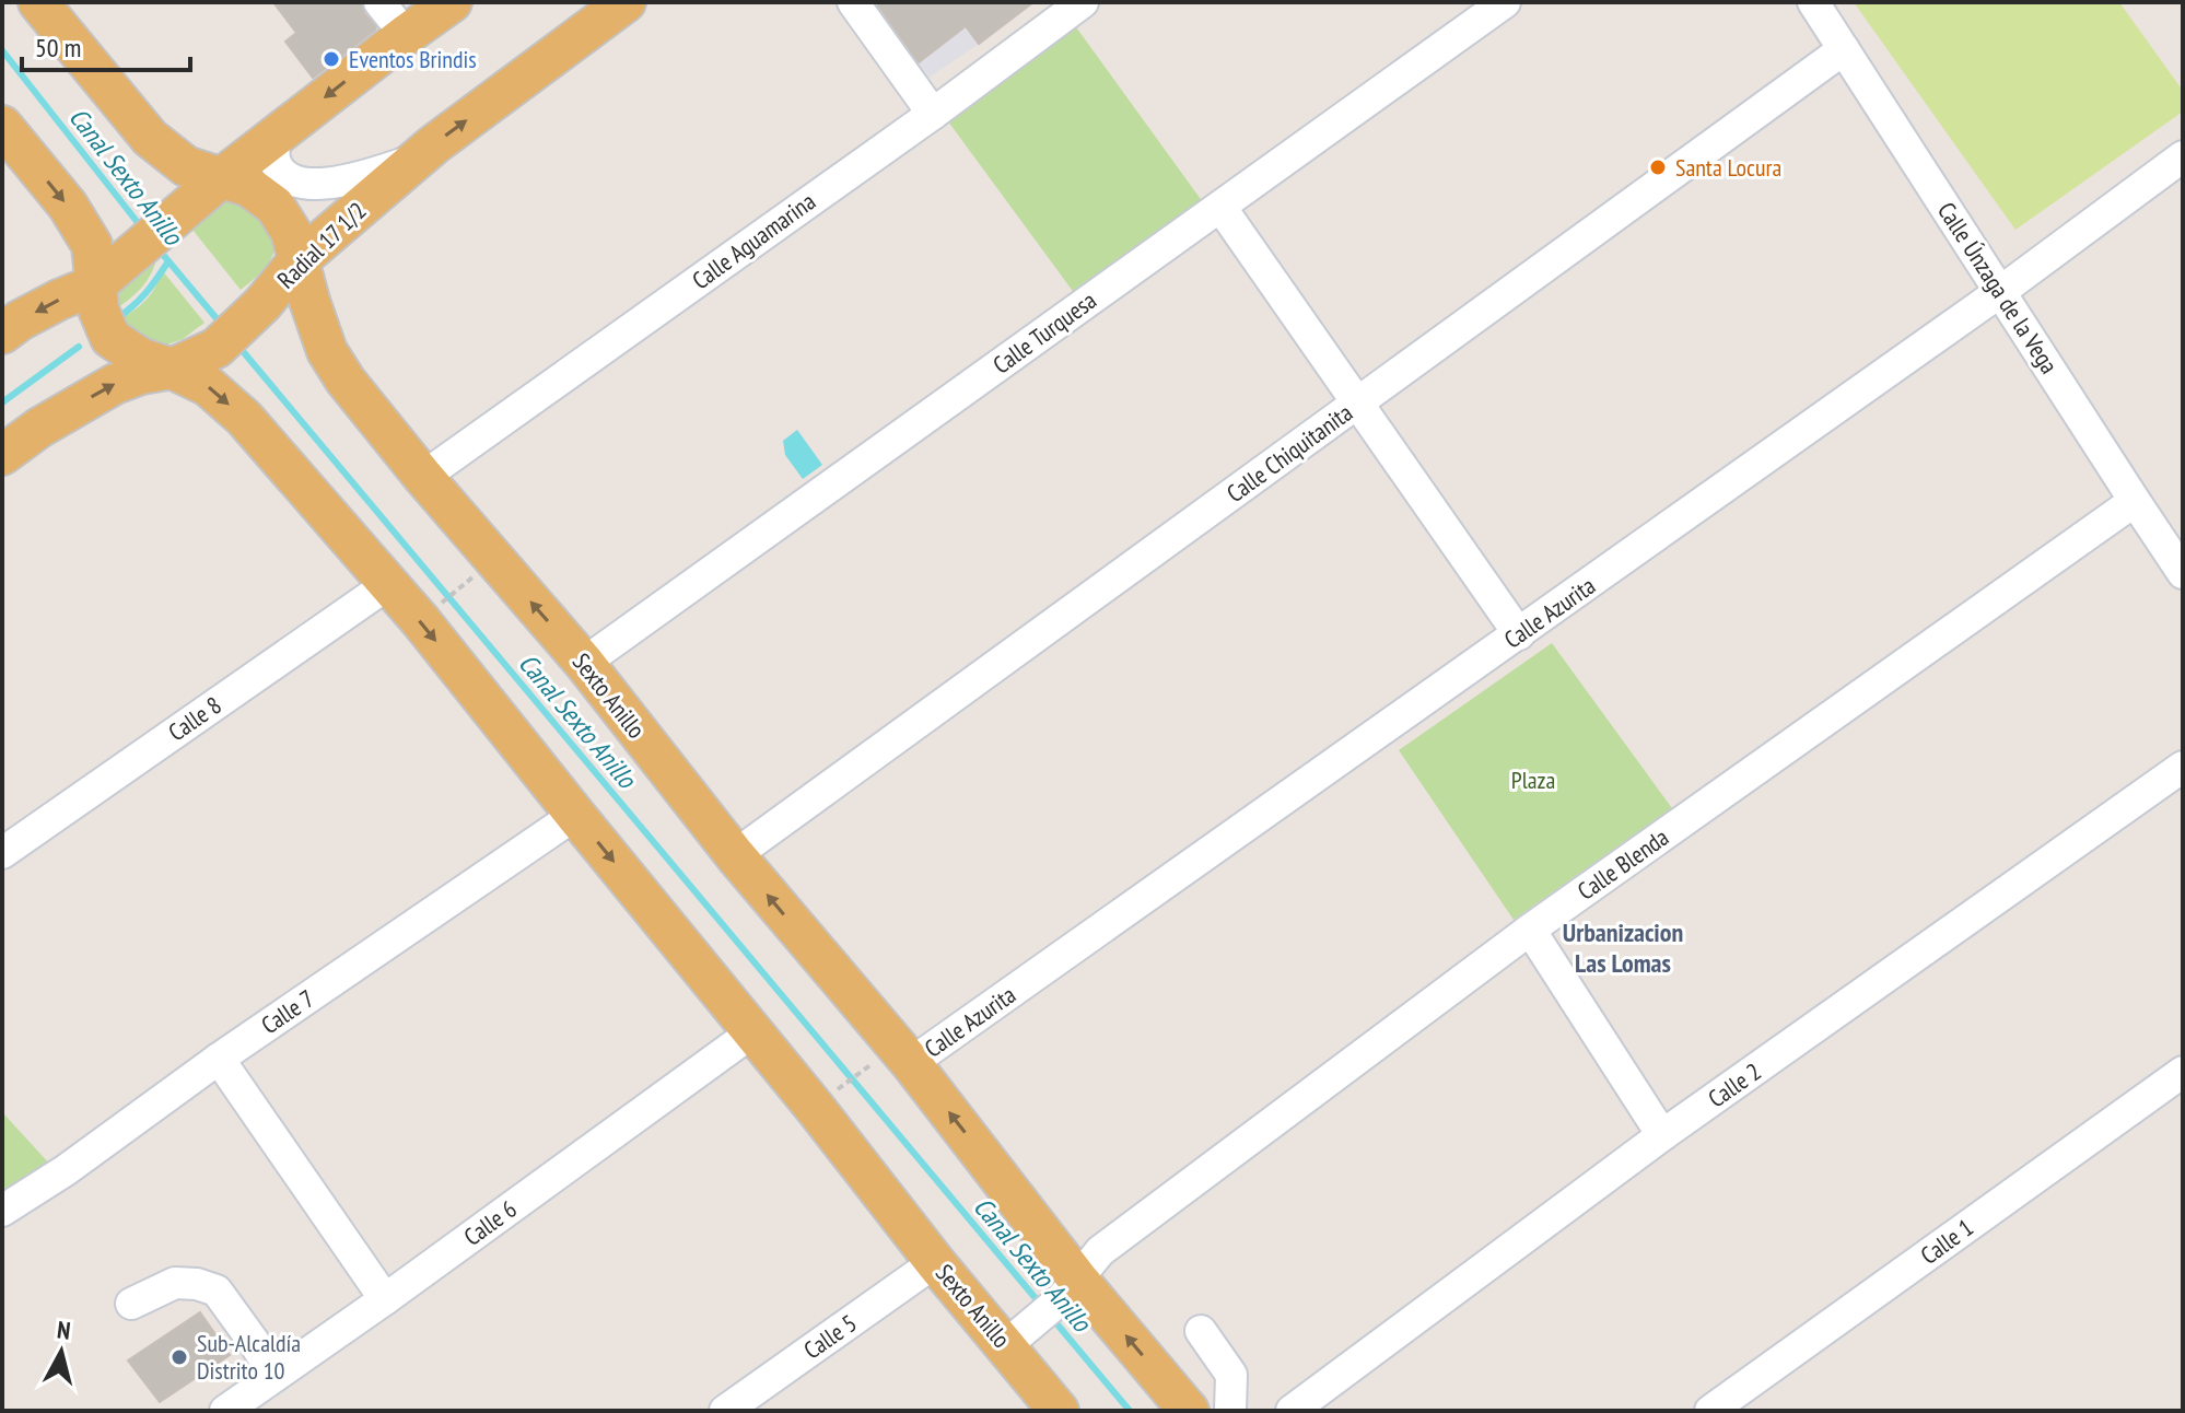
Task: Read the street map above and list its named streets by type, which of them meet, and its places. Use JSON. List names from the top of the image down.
{
  "streets": {
    "main road": ["Radial 17 1/2", "Sexto Anillo"],
    "street": [
      "Calle Aguamarina",
      "Calle Únzaga de la Vega",
      "Calle Turquesa",
      "Calle Chiquitanita",
      "Calle Azurita",
      "Calle 8",
      "Calle Blenda",
      "Calle 7",
      "Calle 2",
      "Calle 6",
      "Calle 1",
      "Calle 5"
    ]
  },
  "crossings": [
    ["Calle Aguamarina", "Sexto Anillo"],
    ["Radial 17 1/2", "Sexto Anillo"],
    ["Calle Únzaga de la Vega", "Calle Chiquitanita"],
    ["Calle Únzaga de la Vega", "Calle Azurita"],
    ["Calle Únzaga de la Vega", "Calle Blenda"],
    ["Calle Turquesa", "Sexto Anillo"],
    ["Calle Chiquitanita", "Sexto Anillo"],
    ["Calle Azurita", "Sexto Anillo"],
    ["Sexto Anillo", "Calle 8"],
    ["Sexto Anillo", "Calle Blenda"],
    ["Sexto Anillo", "Calle 7"],
    ["Sexto Anillo", "Calle 6"],
    ["Sexto Anillo", "Calle 5"]
  ],
  "districts": ["Urbanizacion Las Lomas"],
  "water": ["Canal Sexto Anillo"],
  "parks": ["Plaza"],
  "places": ["Eventos Brindis", "Santa Locura", "Sub-Alcaldía Distrito 10"],
  "scale_bar": "50 m",
  "north": "top"
}
